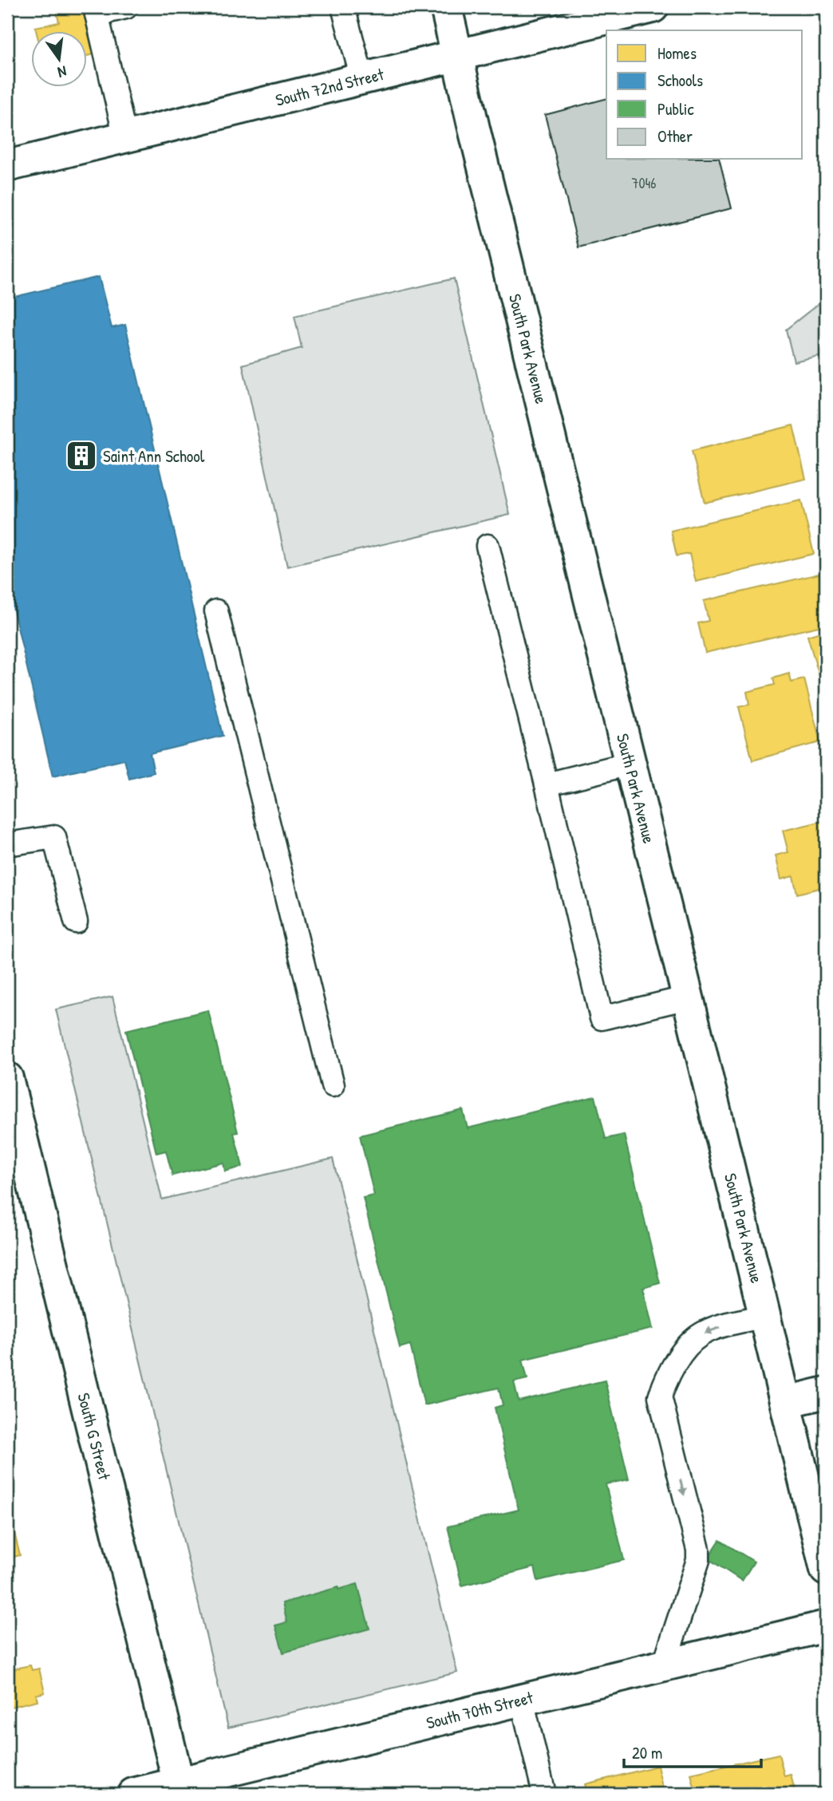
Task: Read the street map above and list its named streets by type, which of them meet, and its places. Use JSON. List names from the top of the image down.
{
  "streets": {
    "street": [
      "South 72nd Street",
      "South Park Avenue",
      "South G Street",
      "South 70th Street"
    ]
  },
  "crossings": [
    ["South 72nd Street", "South Park Avenue"],
    ["South G Street", "South 70th Street"]
  ],
  "places": {
    "building": ["Saint Ann School"]
  },
  "house_numbers": ["7046"],
  "legend": [
    "Homes",
    "Schools",
    "Public",
    "Other"
  ],
  "scale_bar": "20 m",
  "north": "bottom"
}
